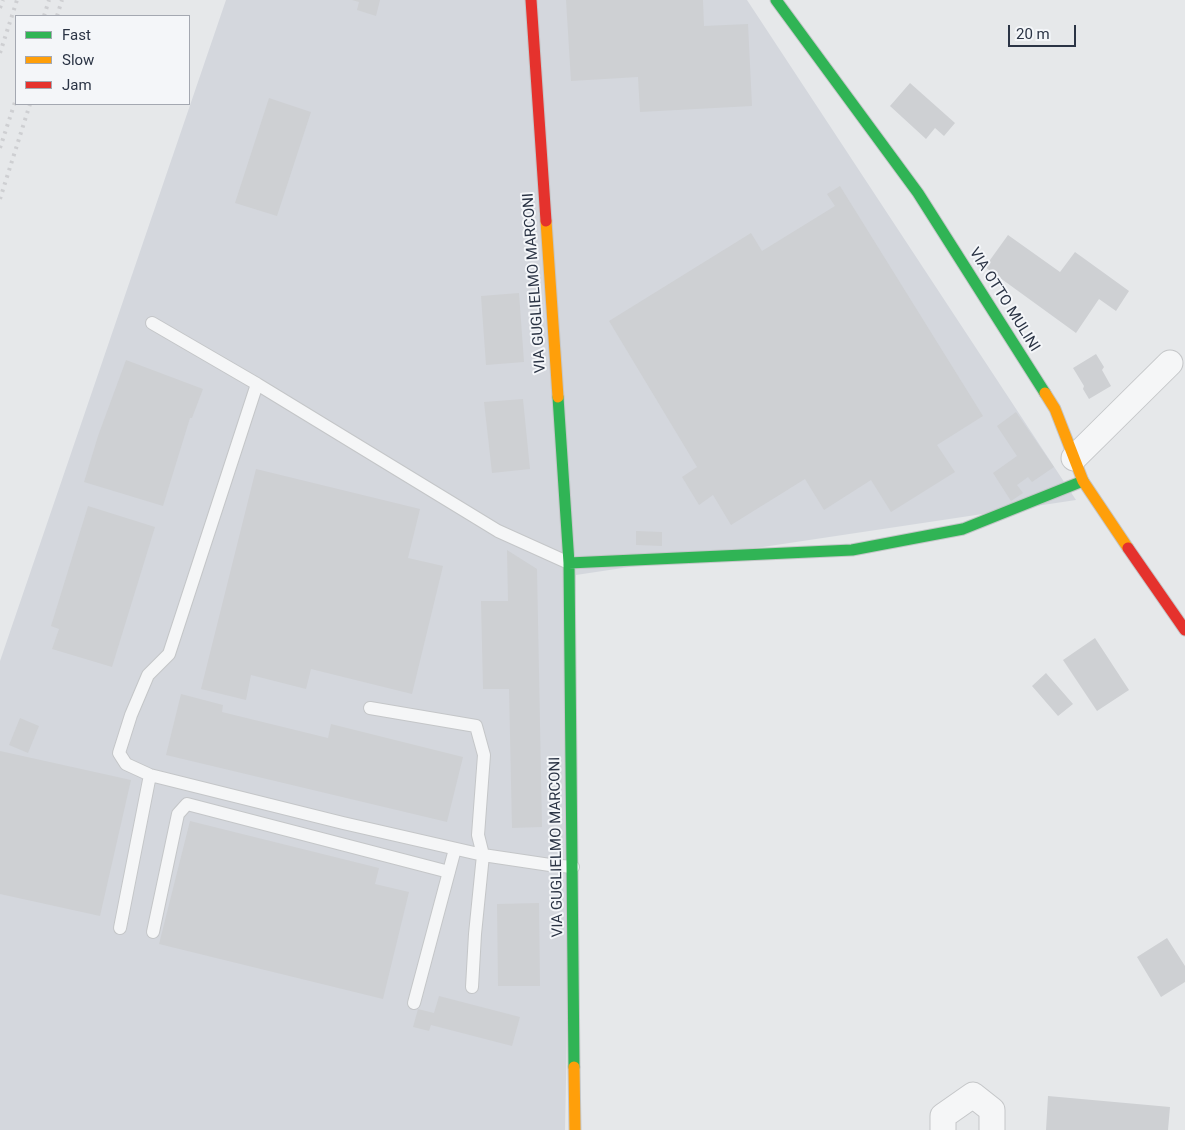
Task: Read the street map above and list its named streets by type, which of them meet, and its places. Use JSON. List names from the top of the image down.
{
  "streets": {
    "street": ["VIA GUGLIELMO MARCONI", "VIA OTTO MULINI"]
  },
  "legend": ["Fast", "Slow", "Jam"],
  "scale_bar": "20 m"
}
